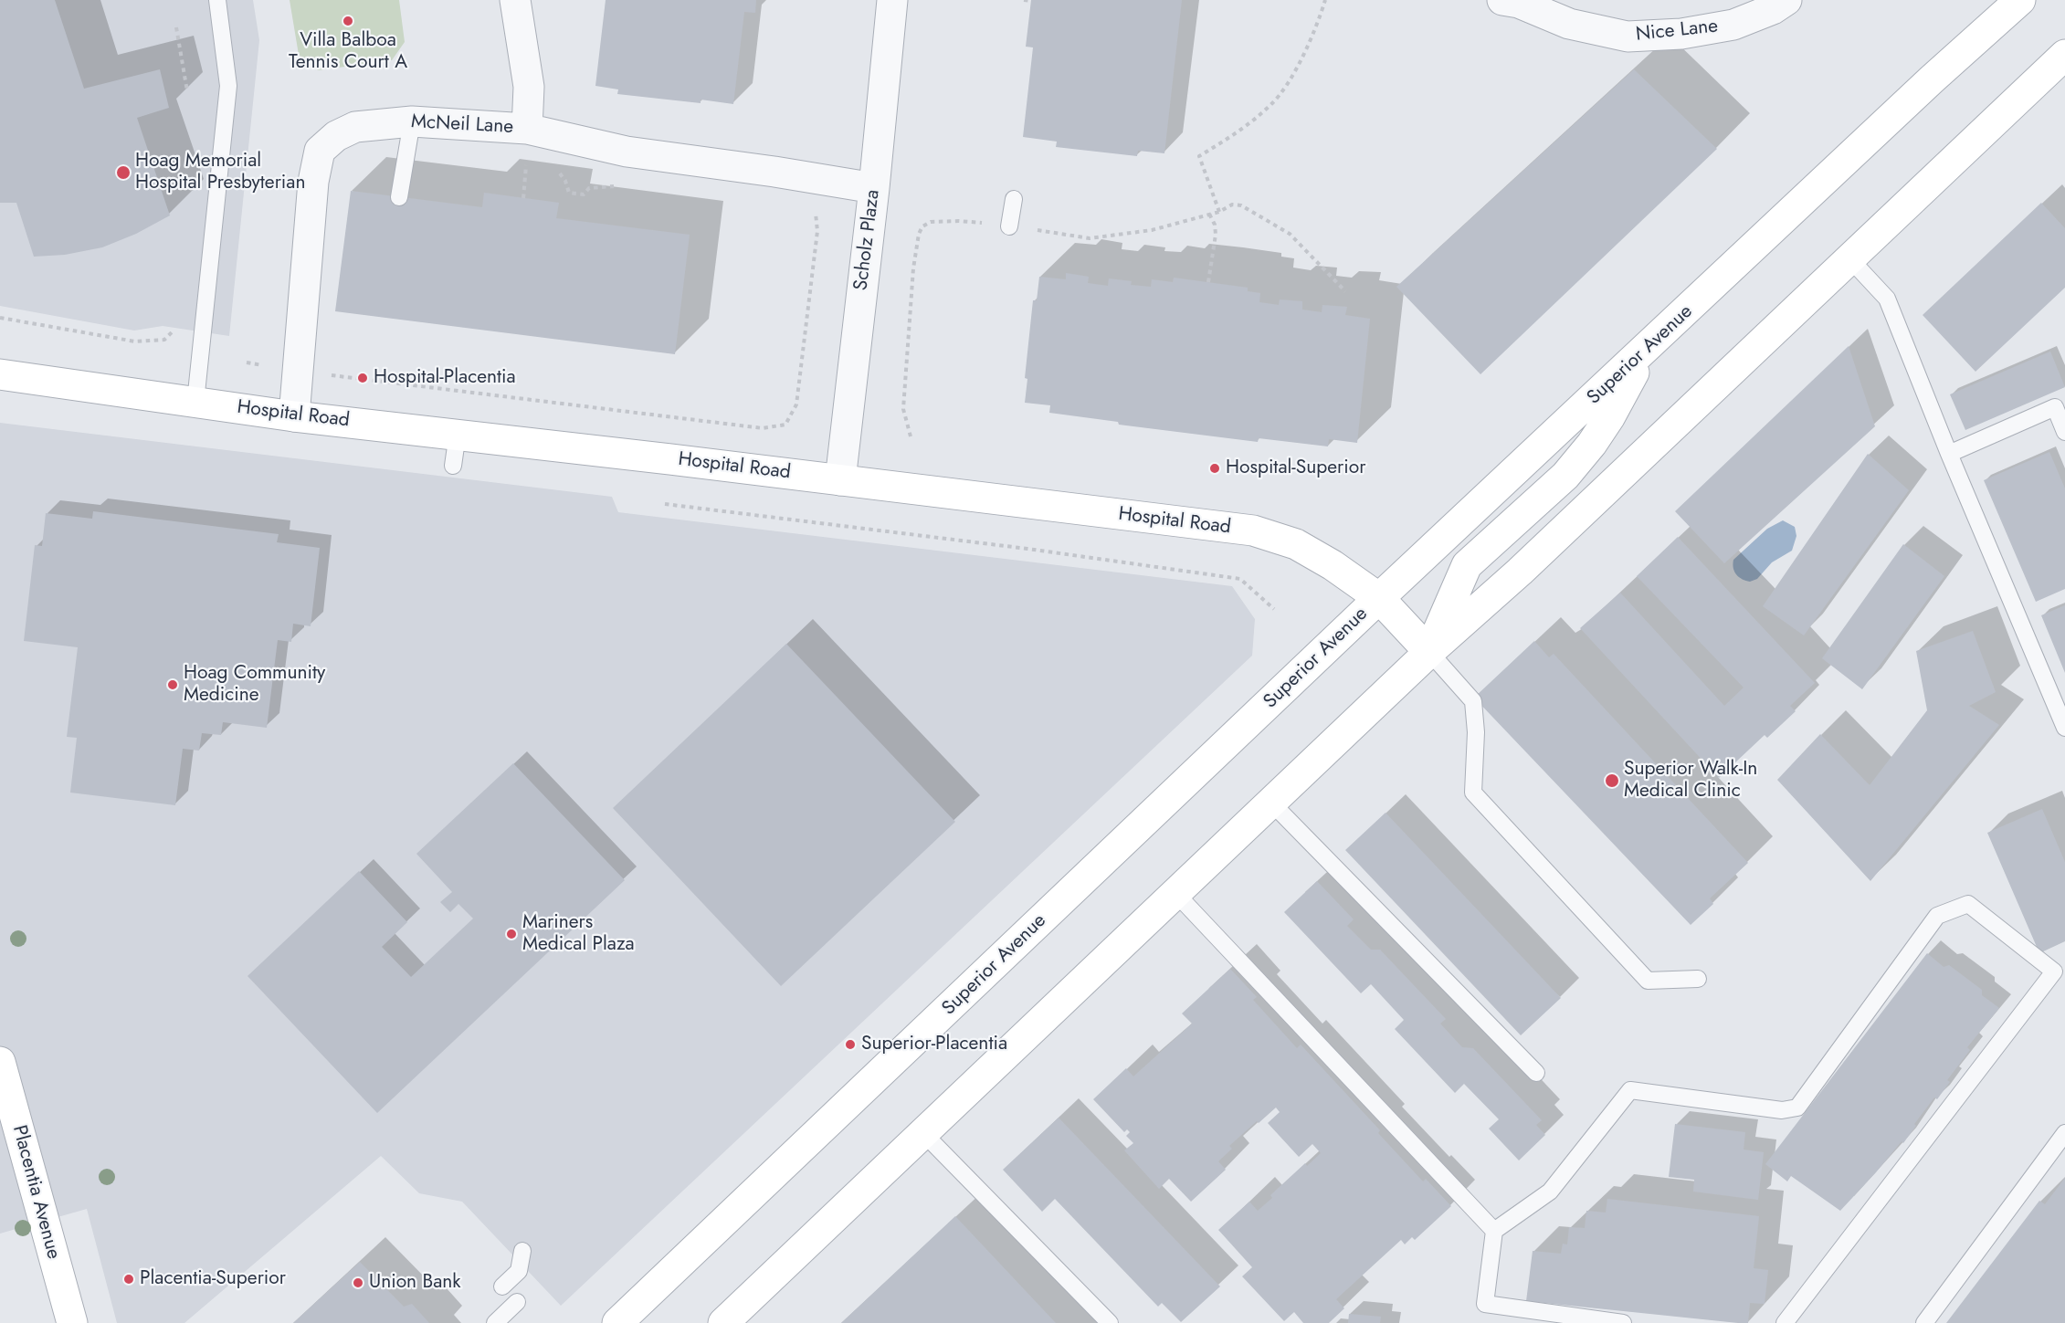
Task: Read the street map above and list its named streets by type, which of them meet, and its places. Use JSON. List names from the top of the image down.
{
  "streets": {
    "main road": ["Superior Avenue", "Hospital Road", "Placentia Avenue"],
    "street": ["Nice Lane", "McNeil Lane", "Scholz Plaza"]
  },
  "crossings": [
    ["McNeil Lane", "Scholz Plaza"],
    ["McNeil Lane", "Hospital Road"],
    ["Scholz Plaza", "Hospital Road"],
    ["Superior Avenue", "Hospital Road"]
  ],
  "places": [
    "Villa Balboa Tennis Court A",
    "Hoag Memorial Hospital Presbyterian",
    "Hospital-Placentia",
    "Hospital-Superior",
    "Hoag Community Medicine",
    "Superior Walk-In Medical Clinic",
    "Mariners Medical Plaza",
    "Superior-Placentia",
    "Placentia-Superior",
    "Union Bank"
  ]
}
